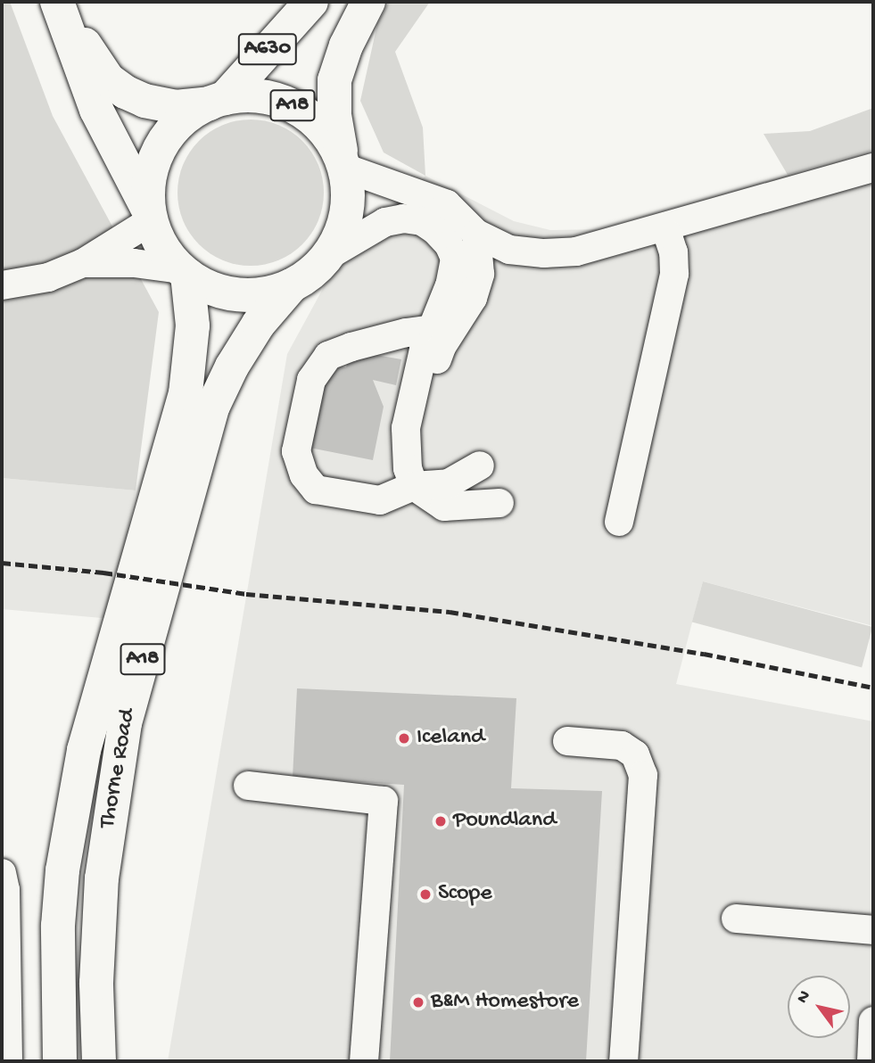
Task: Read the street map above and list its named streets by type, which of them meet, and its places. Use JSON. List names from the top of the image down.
{
  "streets": {
    "main road": ["A630", "A18", "Thorne Road"]
  },
  "crossings": [
    ["A630", "A18"],
    ["A630", "Thorne Road"],
    ["A18", "Thorne Road"]
  ],
  "places": [
    "Iceland",
    "Poundland",
    "Scope",
    "B&M Homestore"
  ],
  "north": "top left"
}
